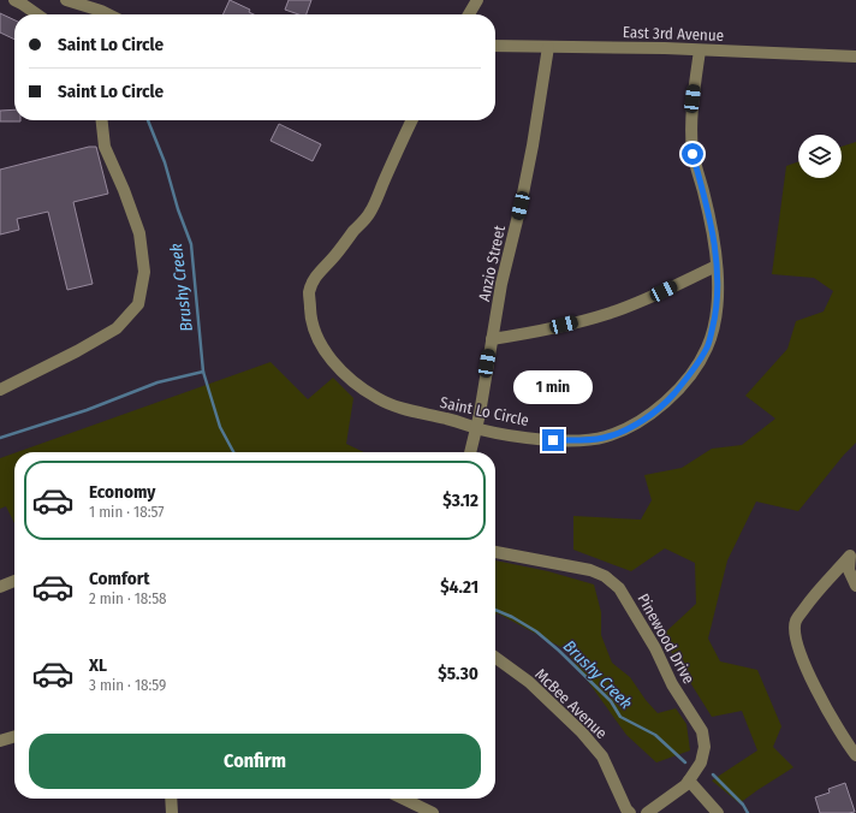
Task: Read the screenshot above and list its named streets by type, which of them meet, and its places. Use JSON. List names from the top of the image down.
{
  "streets": {
    "street": [
      "East 3rd Avenue",
      "Anzio Street",
      "Saint Lo Circle",
      "Pinewood Drive",
      "McBee Avenue"
    ]
  },
  "crossings": [
    ["East 3rd Avenue", "Anzio Street"],
    ["East 3rd Avenue", "Saint Lo Circle"],
    ["Anzio Street", "Saint Lo Circle"]
  ],
  "water": ["Brushy Creek"],
  "page": {
    "banner": ["Saint Lo Circle", "Saint Lo Circle"],
    "bubble": "1 min",
    "list": [
      {
        "name": "Economy",
        "note": "1 min · 18:57",
        "value": "$3.12"
      },
      {
        "name": "Comfort",
        "note": "2 min · 18:58",
        "value": "$4.21"
      },
      {
        "name": "XL",
        "note": "3 min · 18:59",
        "value": "$5.30"
      }
    ],
    "buttons": "Confirm"
  }
}
